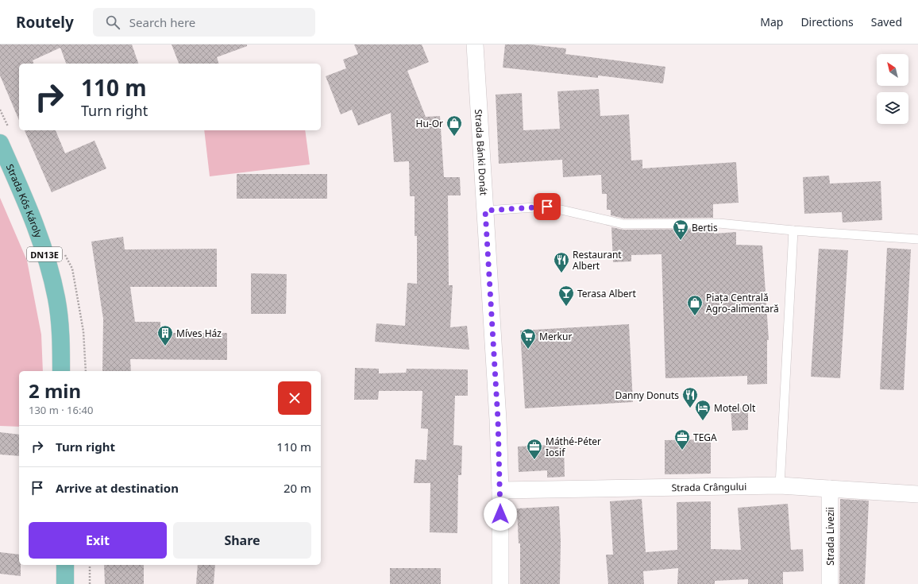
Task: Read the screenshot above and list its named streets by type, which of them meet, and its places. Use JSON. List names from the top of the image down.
{
  "streets": {
    "main road": ["Strada Kós Károly", "DN13E"],
    "street": ["Strada Bánki Donát", "Strada Crângului", "Strada Livezii"]
  },
  "crossings": [
    ["Strada Bánki Donát", "Strada Crângului"],
    ["Strada Crângului", "Strada Livezii"]
  ],
  "places": {
    "shop": ["Hu-Or", "Piața Centrală Agro-alimentară"],
    "supermarket": ["Bertis", "Merkur"],
    "restaurant": ["Restaurant Albert", "Danny Donuts"],
    "bar": ["Terasa Albert"],
    "building": ["Míves Ház"],
    "hotel": ["Motel Olt"],
    "office": ["TEGA", "Máthé-Péter Iosif"]
  },
  "north": "top left",
  "page": {
    "header": "Routely",
    "search": "Search here",
    "nav": ["Map", "Directions", "Saved"],
    "turn": ["110 m", "Turn right"],
    "heading": ["2 min", "130 m · 16:40"],
    "list": [
      {
        "name": "Turn right",
        "value": "110 m"
      },
      {
        "name": "Arrive at destination",
        "value": "20 m"
      }
    ],
    "buttons": ["Exit", "Share"]
  }
}
